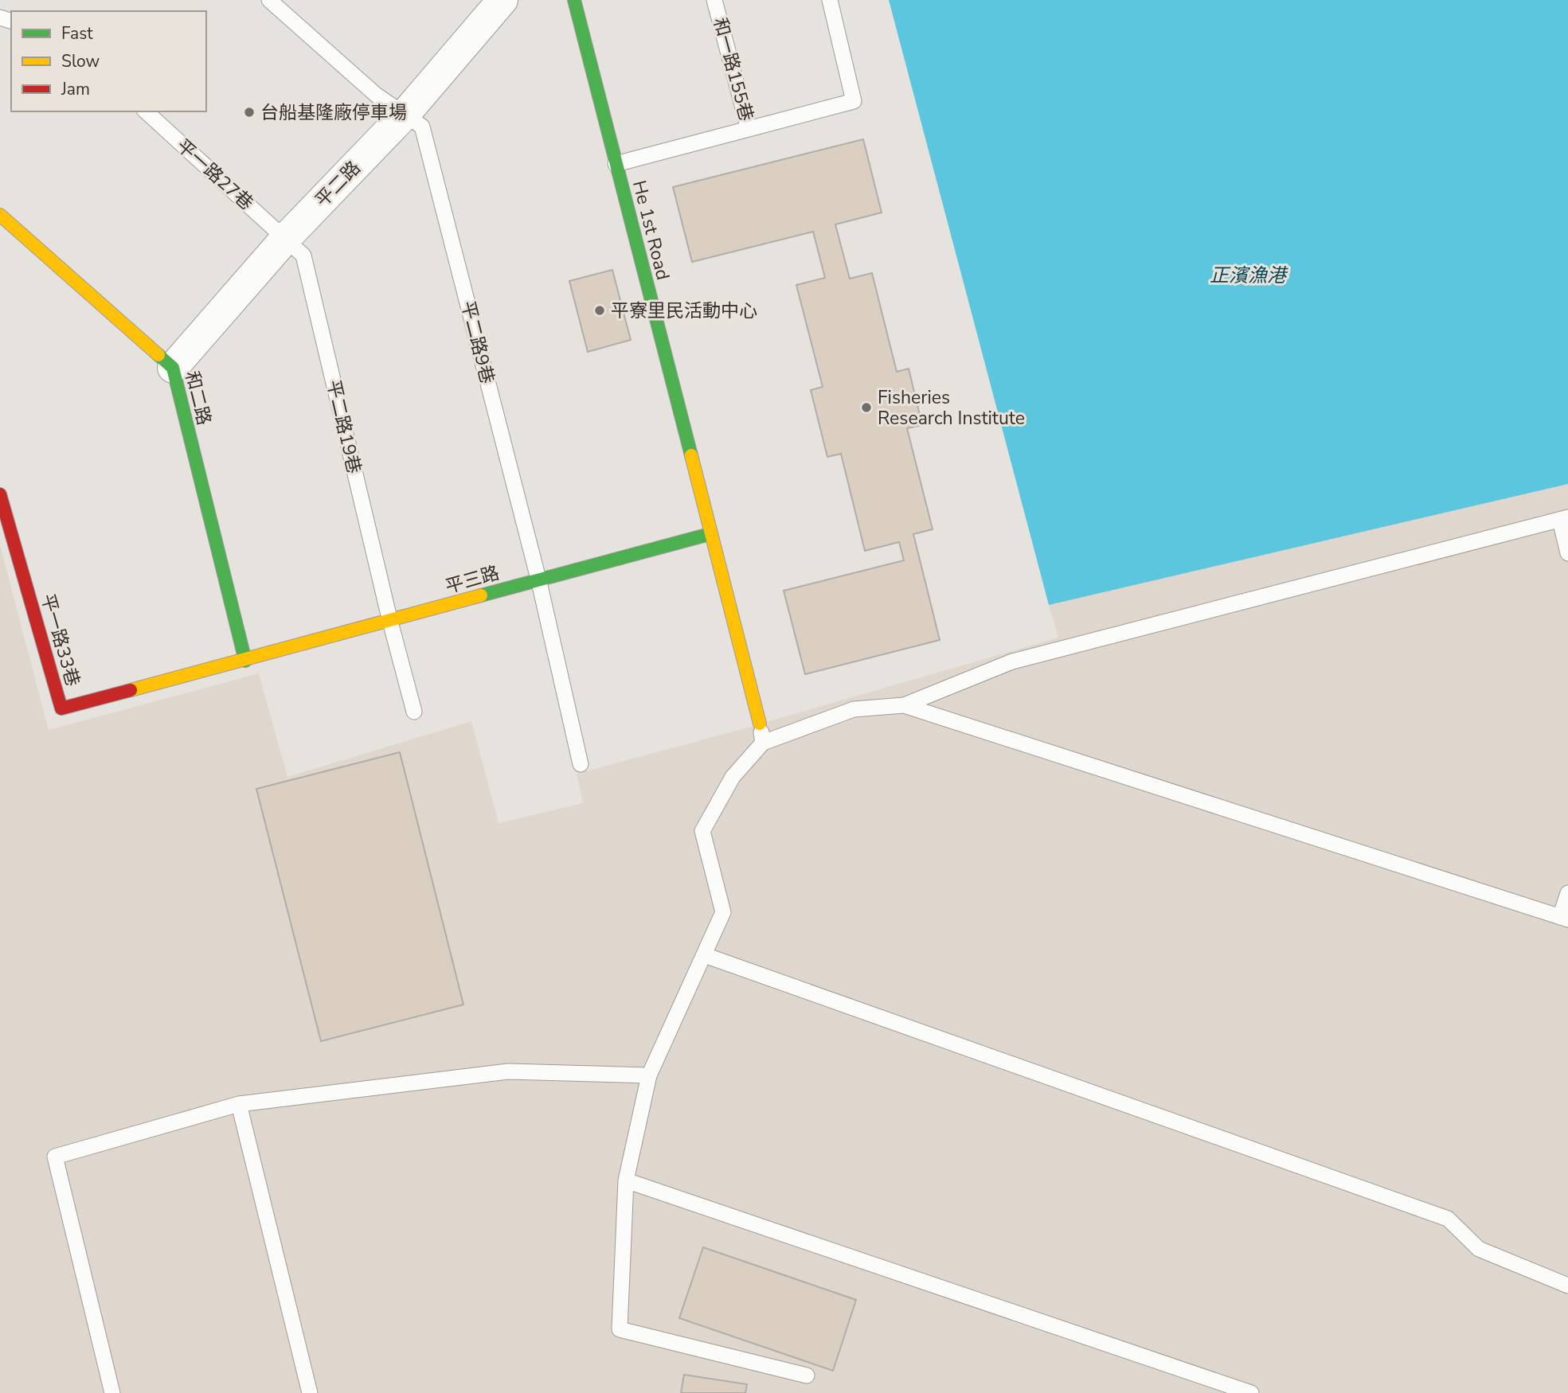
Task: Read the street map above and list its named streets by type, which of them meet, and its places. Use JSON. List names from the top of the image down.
{
  "streets": {
    "street": [
      "平二路",
      "He 1st Road",
      "和二路",
      "平三路",
      "平一路33巷"
    ],
    "lane": [
      "和一路155巷",
      "平一路27巷",
      "平二路9巷",
      "平二路19巷"
    ]
  },
  "crossings": [
    ["平一路27巷", "平二路"],
    ["平一路27巷", "平二路19巷"],
    ["平二路", "平二路9巷"],
    ["平二路", "和二路"],
    ["平二路", "平二路19巷"],
    ["He 1st Road", "平三路"],
    ["平二路9巷", "平三路"],
    ["和二路", "平三路"],
    ["和二路", "平一路33巷"],
    ["平二路19巷", "平三路"],
    ["平三路", "平一路33巷"]
  ],
  "water": ["正濱漁港"],
  "places": ["台船基隆廠停車場", "平寮里民活動中心", "Fisheries Research Institute"],
  "legend": ["Fast", "Slow", "Jam"]
}
